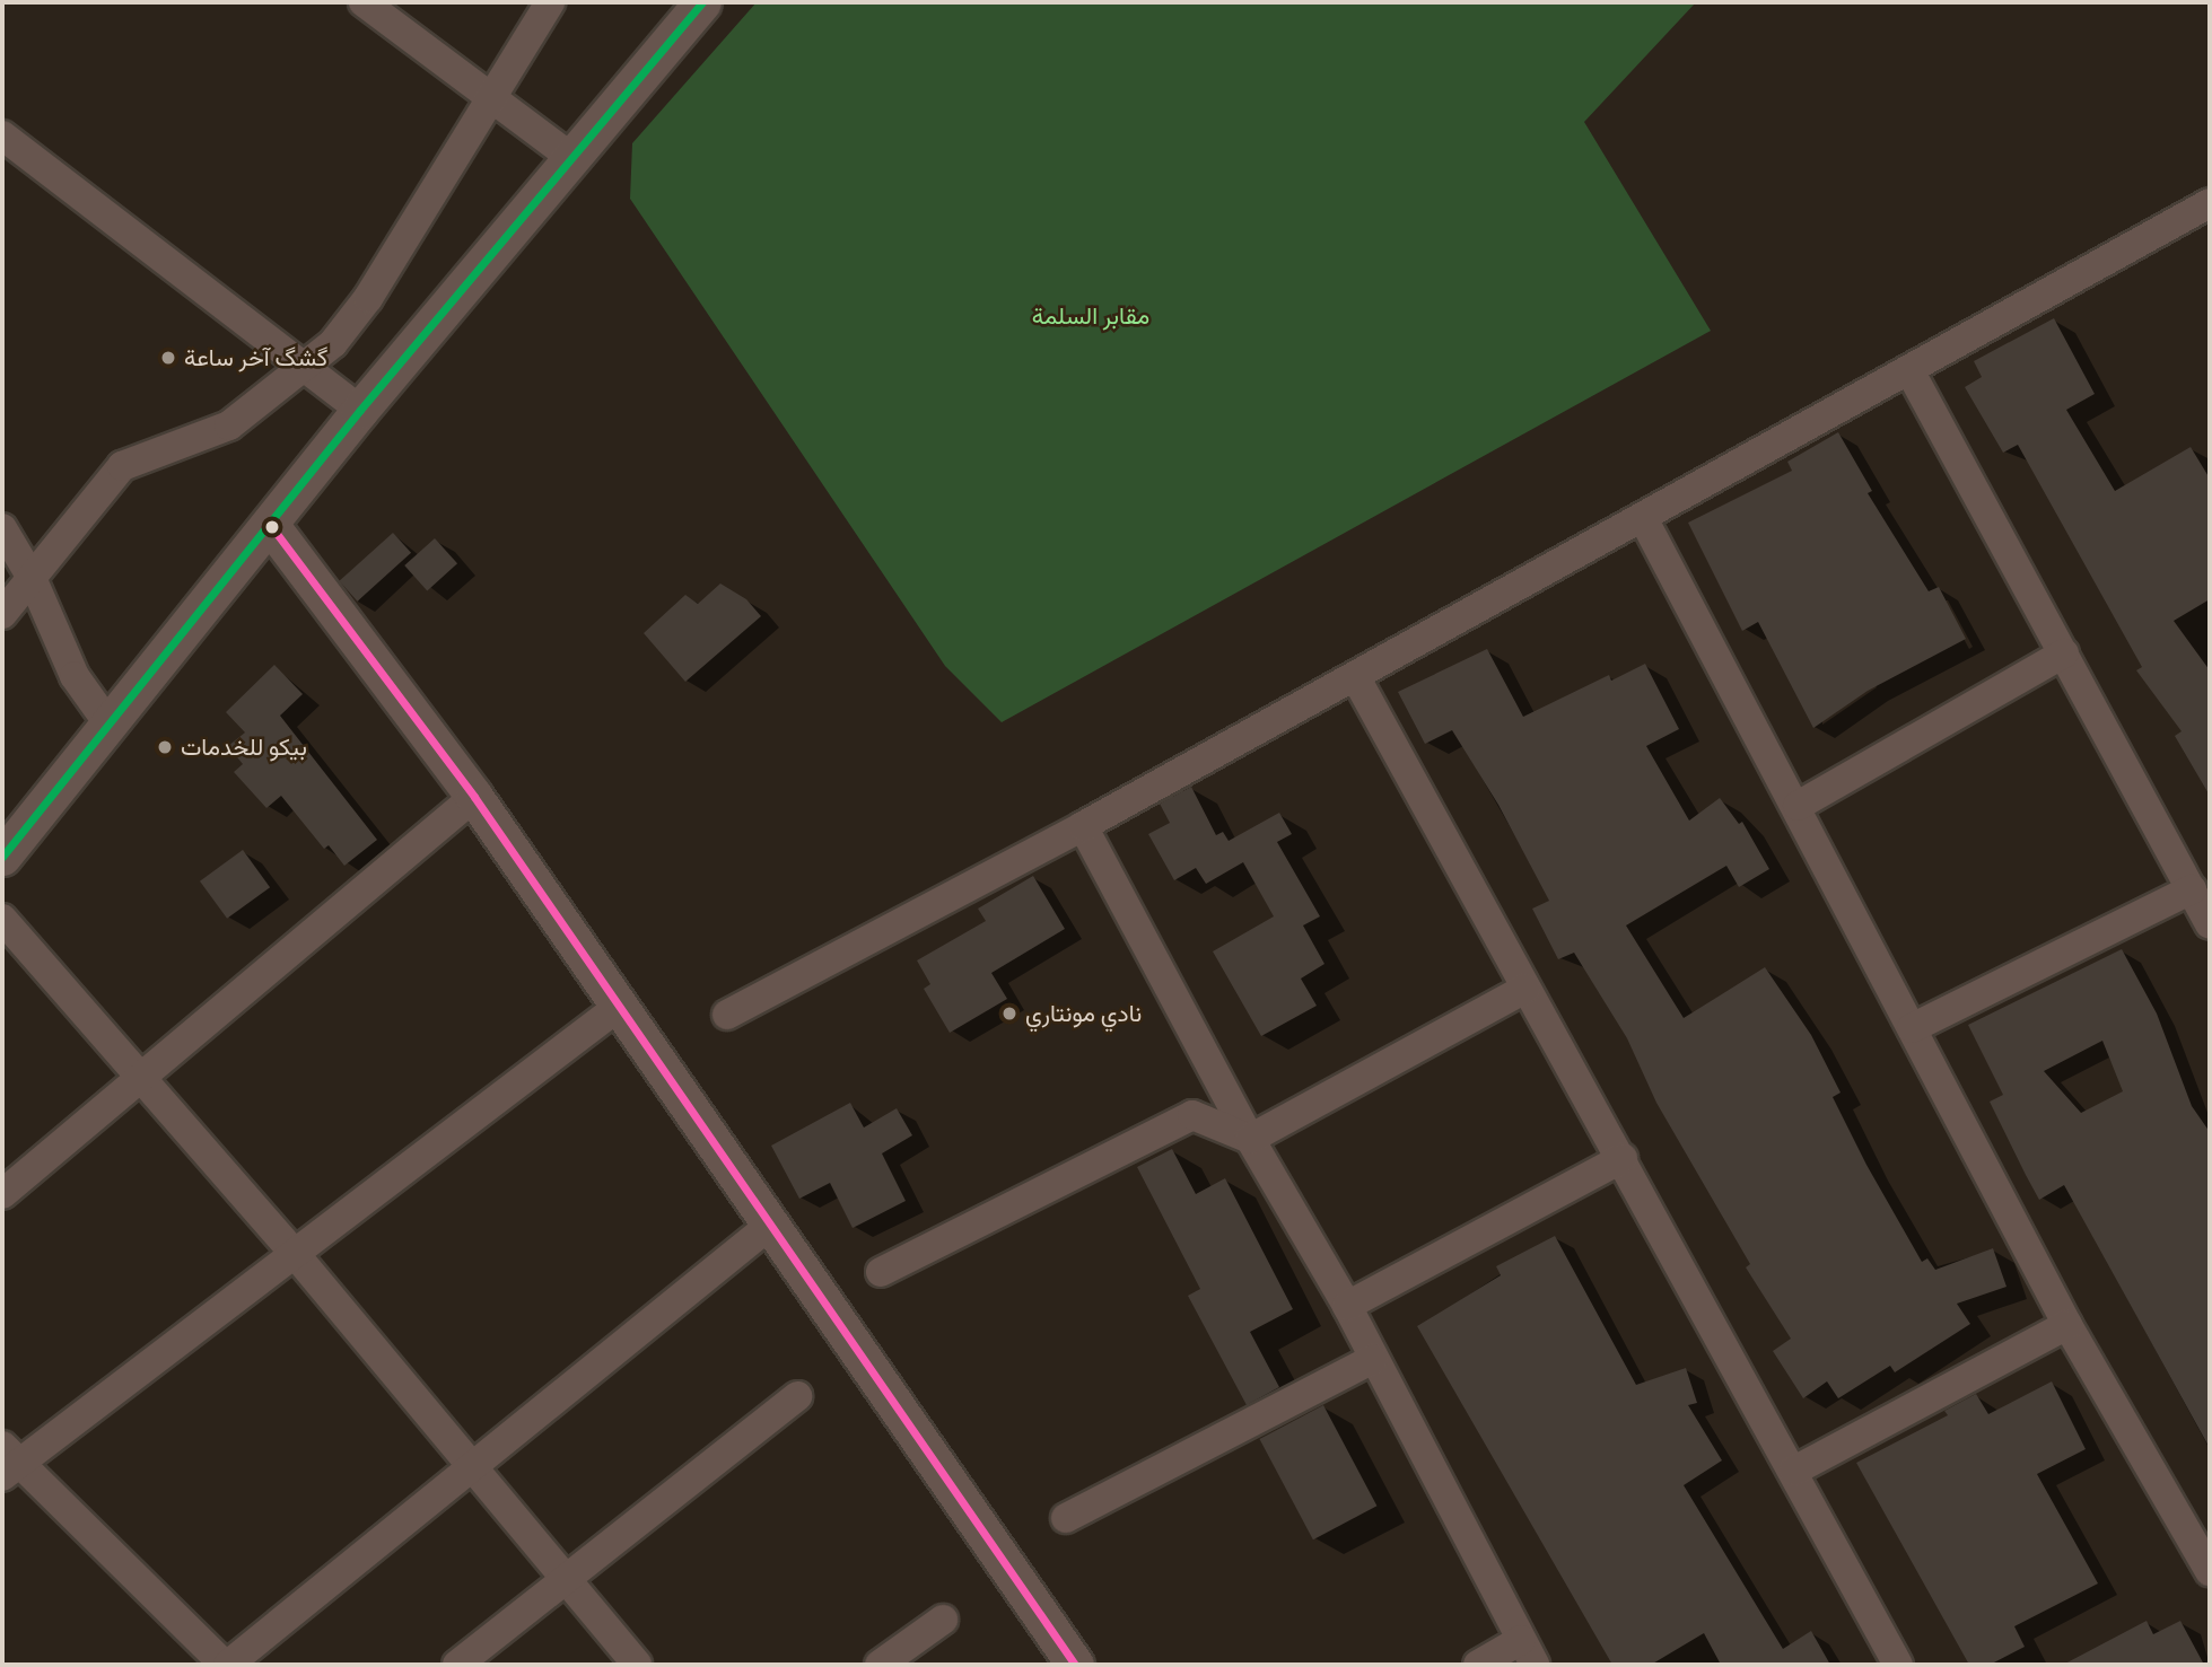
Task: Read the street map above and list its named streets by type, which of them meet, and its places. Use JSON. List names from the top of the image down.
{
  "parks": ["مقابر السلمة"],
  "places": ["گشگ آخر ساعة", "بيكو للخدمات", "نادي مونتاري"]
}
